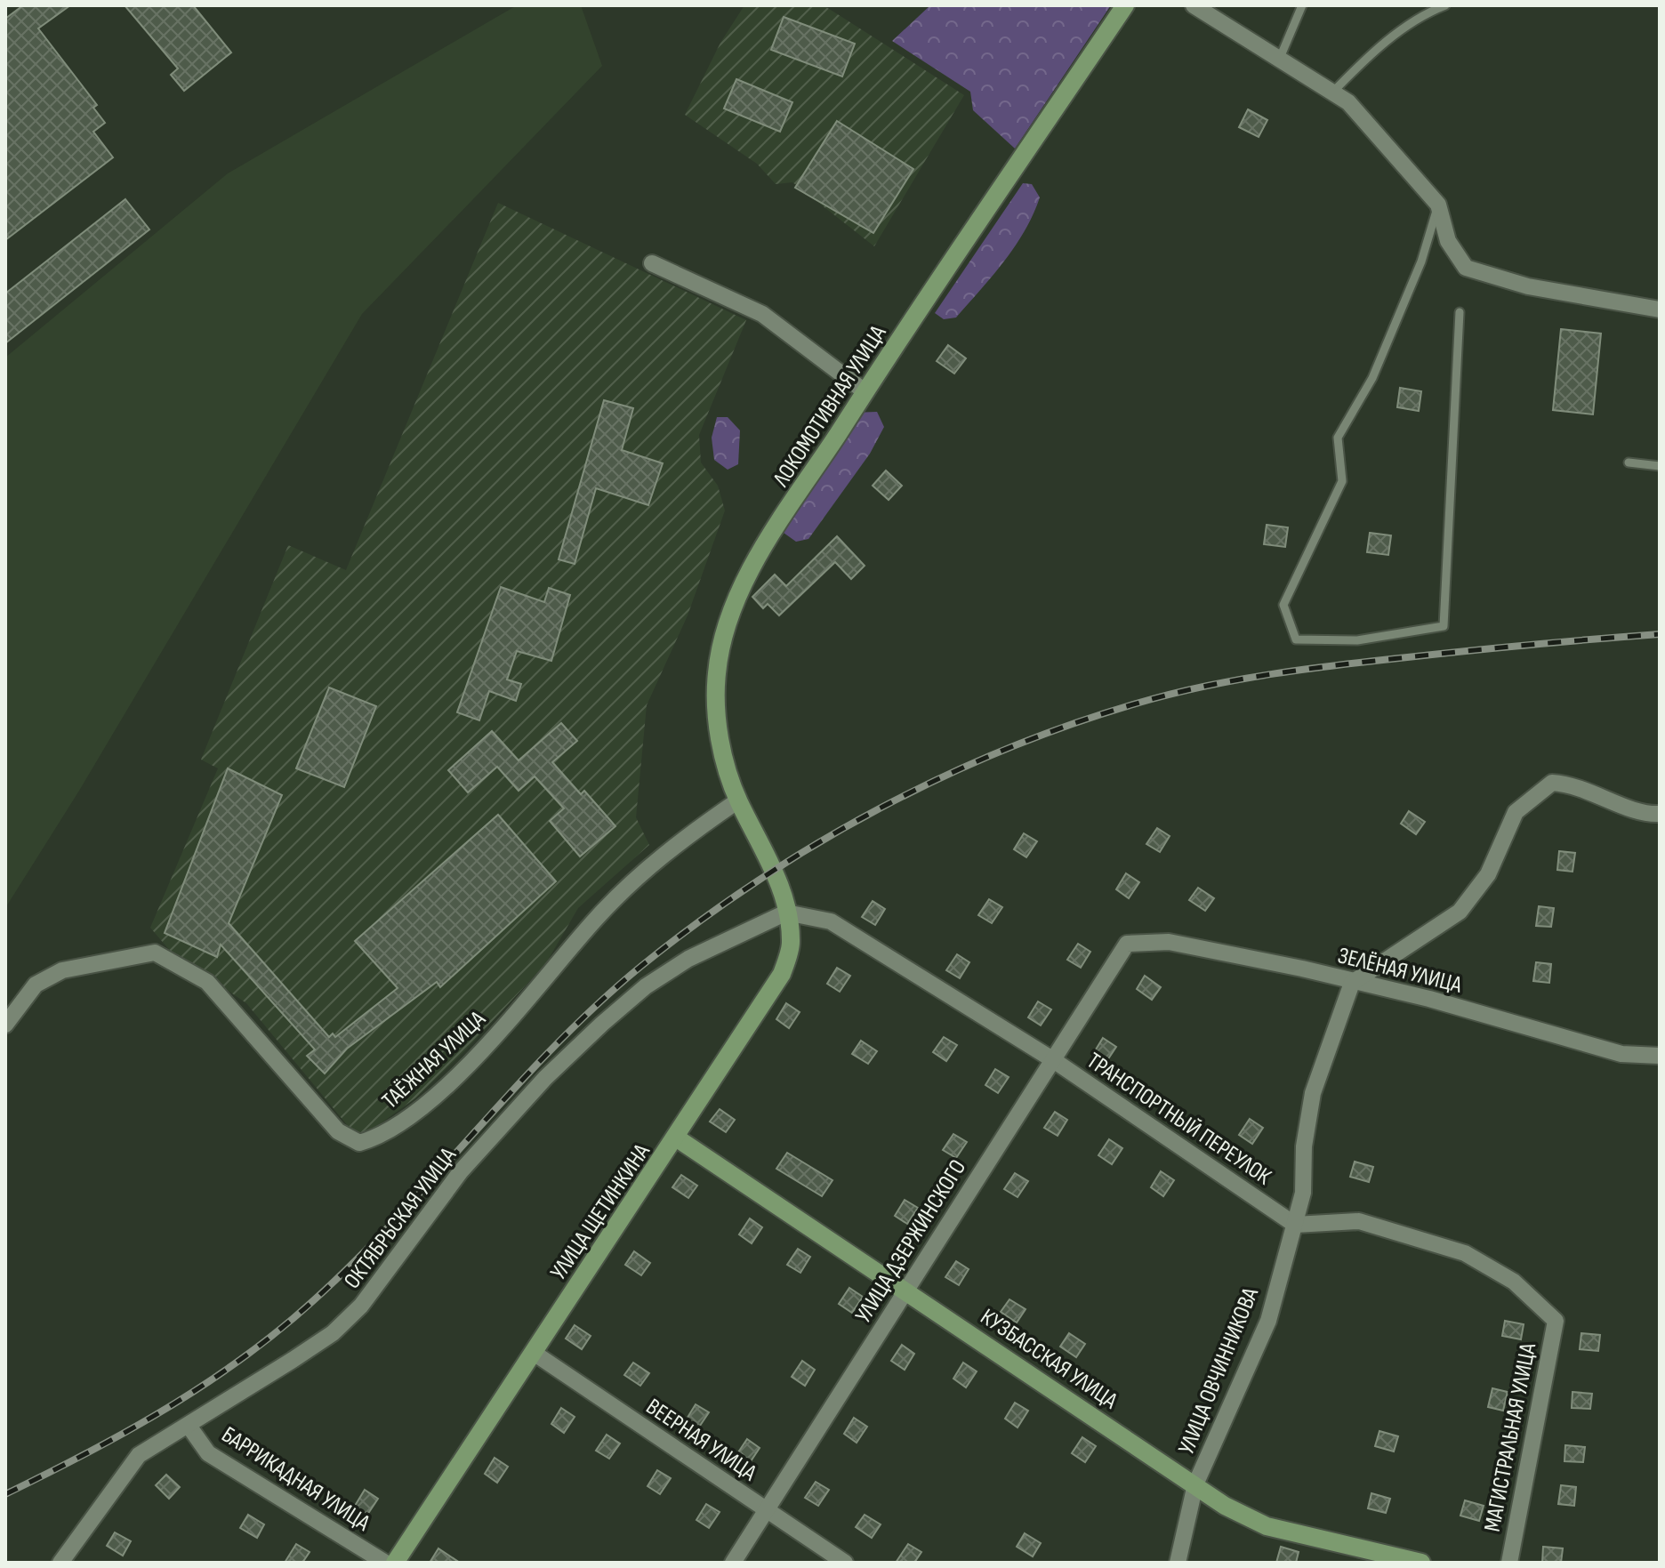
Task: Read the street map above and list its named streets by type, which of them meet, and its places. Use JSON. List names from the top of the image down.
{
  "streets": {
    "street": [
      "ЛОКОМОТИВНАЯ УЛИЦА",
      "ЗЕЛЁНАЯ УЛИЦА",
      "ТАЁЖНАЯ УЛИЦА",
      "ТРАНСПОРТНЫЙ ПЕРЕУЛОК",
      "УЛИЦА ЩЕТИНКИНА",
      "ОКТЯБРЬСКАЯ УЛИЦА",
      "УЛИЦА ДЗЕРЖИНСКОГО",
      "КУЗБАССКАЯ УЛИЦА",
      "УЛИЦА ОВЧИННИКОВА",
      "МАГИСТРАЛЬНАЯ УЛИЦА",
      "ВЕЕРНАЯ УЛИЦА",
      "БАРРИКАДНАЯ УЛИЦА"
    ]
  },
  "crossings": [
    ["ЛОКОМОТИВНАЯ УЛИЦА", "ТАЁЖНАЯ УЛИЦА"],
    ["ЛОКОМОТИВНАЯ УЛИЦА", "УЛИЦА ЩЕТИНКИНА"],
    ["ЗЕЛЁНАЯ УЛИЦА", "УЛИЦА ДЗЕРЖИНСКОГО"],
    ["ЗЕЛЁНАЯ УЛИЦА", "УЛИЦА ОВЧИННИКОВА"],
    ["ТРАНСПОРТНЫЙ ПЕРЕУЛОК", "УЛИЦА ЩЕТИНКИНА"],
    ["ТРАНСПОРТНЫЙ ПЕРЕУЛОК", "ОКТЯБРЬСКАЯ УЛИЦА"],
    ["ТРАНСПОРТНЫЙ ПЕРЕУЛОК", "УЛИЦА ДЗЕРЖИНСКОГО"],
    ["ТРАНСПОРТНЫЙ ПЕРЕУЛОК", "УЛИЦА ОВЧИННИКОВА"],
    ["ТРАНСПОРТНЫЙ ПЕРЕУЛОК", "МАГИСТРАЛЬНАЯ УЛИЦА"],
    ["УЛИЦА ЩЕТИНКИНА", "ОКТЯБРЬСКАЯ УЛИЦА"],
    ["УЛИЦА ЩЕТИНКИНА", "КУЗБАССКАЯ УЛИЦА"],
    ["УЛИЦА ЩЕТИНКИНА", "ВЕЕРНАЯ УЛИЦА"],
    ["ОКТЯБРЬСКАЯ УЛИЦА", "БАРРИКАДНАЯ УЛИЦА"],
    ["УЛИЦА ДЗЕРЖИНСКОГО", "КУЗБАССКАЯ УЛИЦА"],
    ["УЛИЦА ДЗЕРЖИНСКОГО", "ВЕЕРНАЯ УЛИЦА"],
    ["КУЗБАССКАЯ УЛИЦА", "УЛИЦА ОВЧИННИКОВА"],
    ["УЛИЦА ОВЧИННИКОВА", "МАГИСТРАЛЬНАЯ УЛИЦА"]
  ]
}
